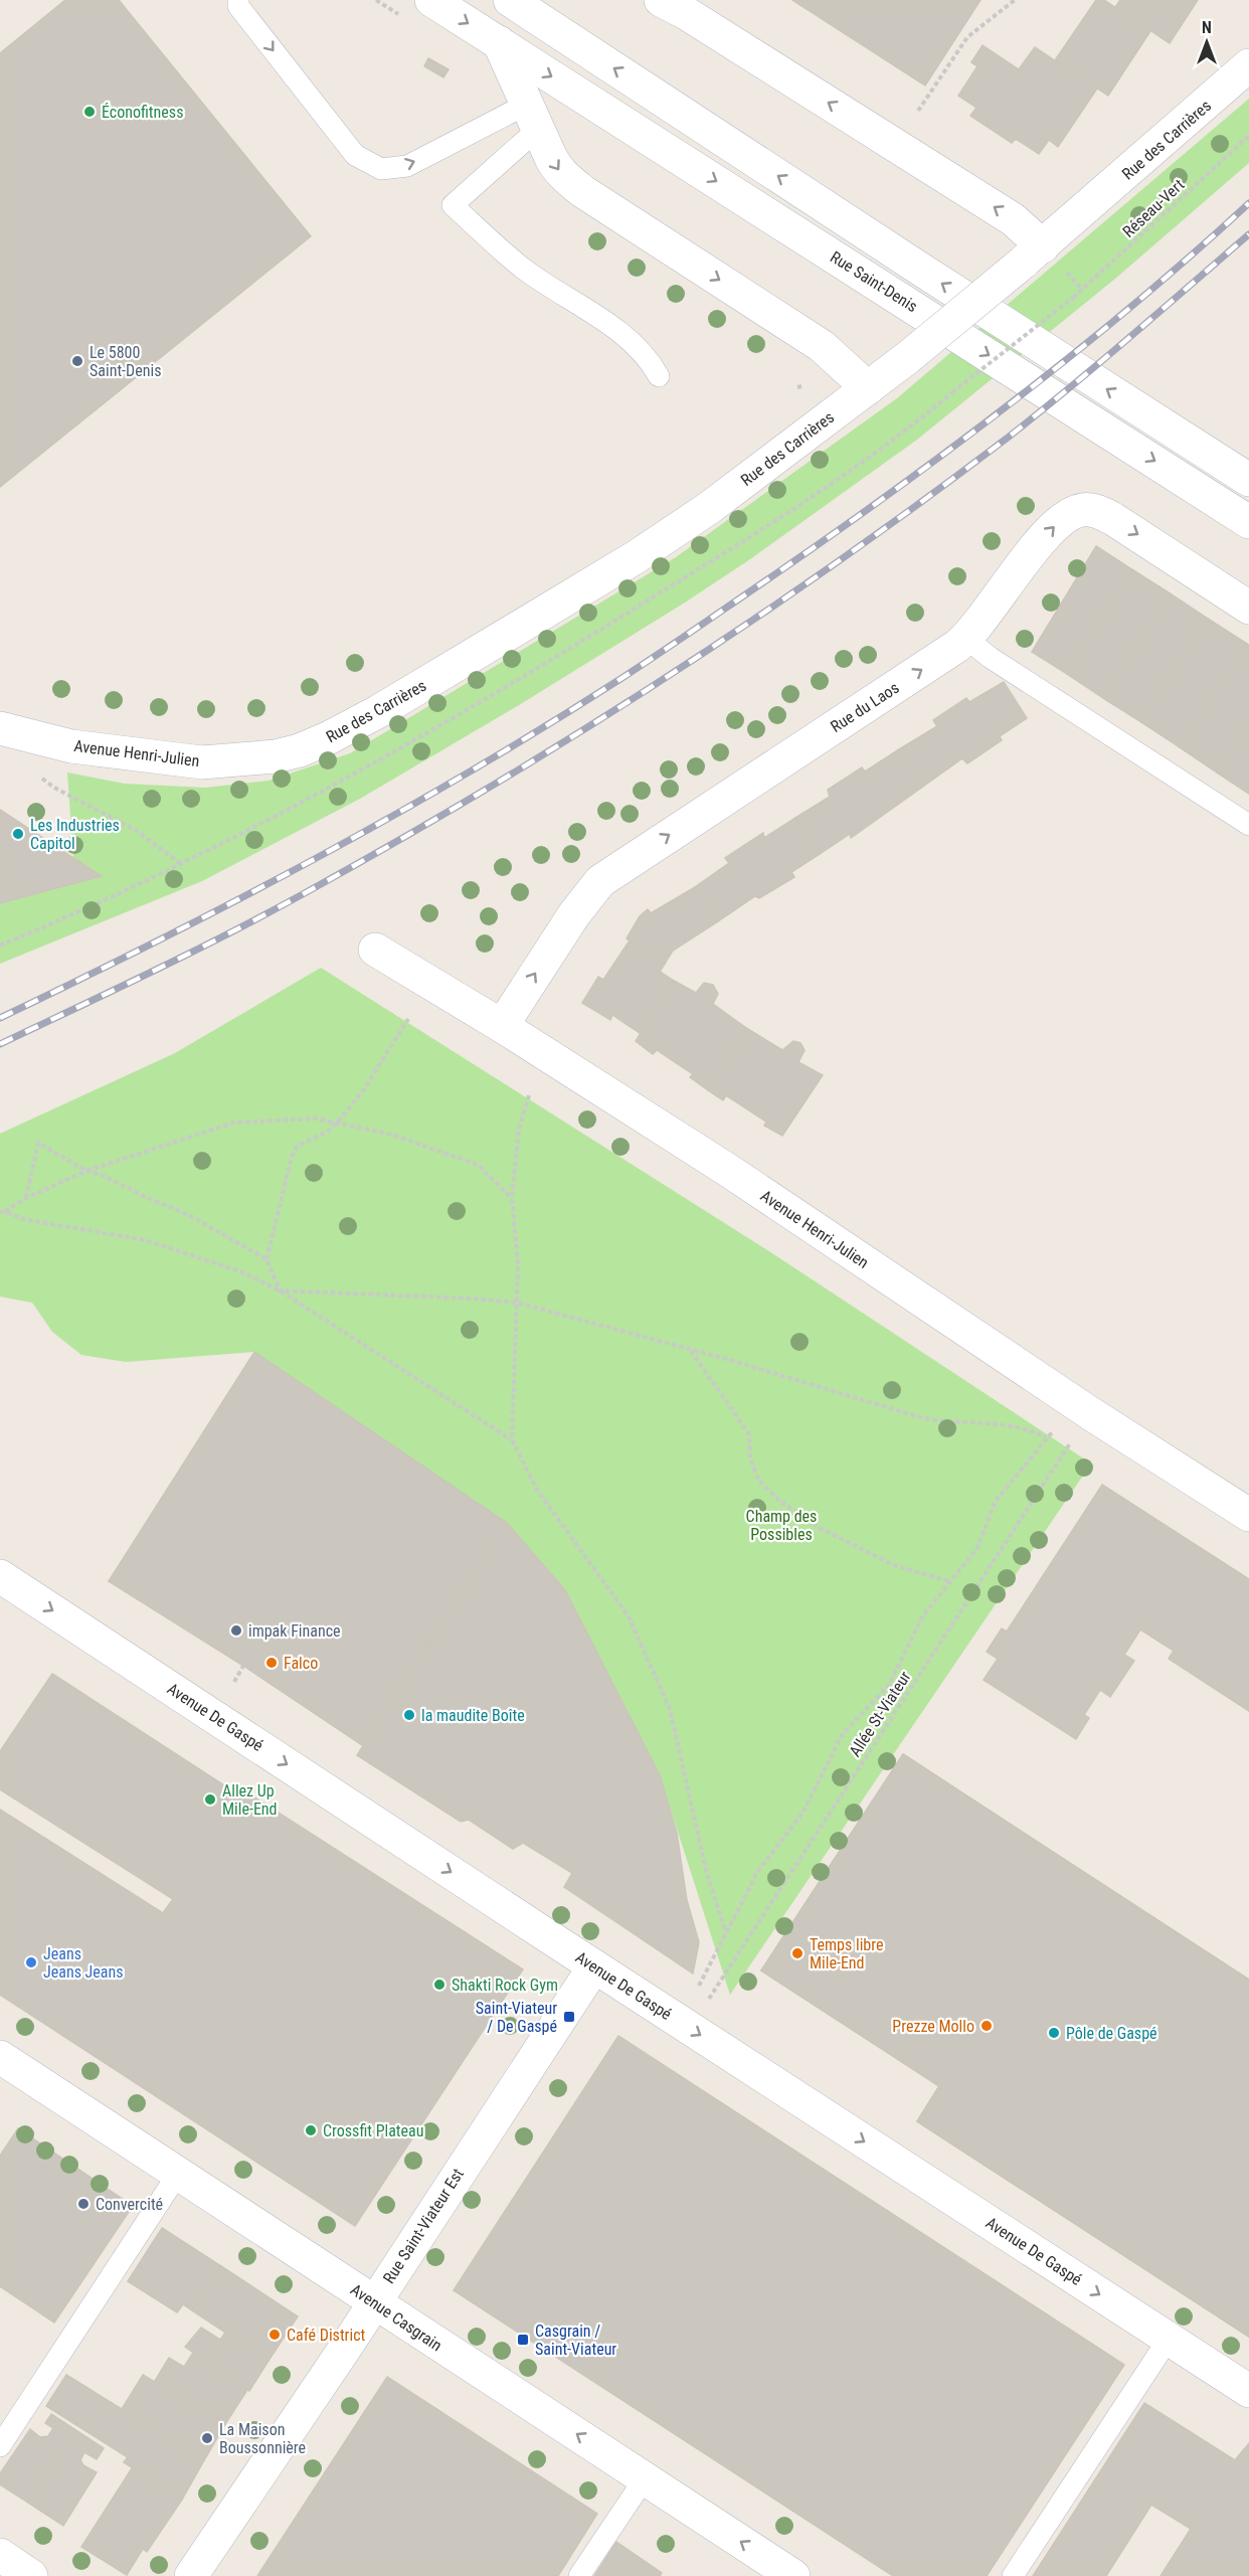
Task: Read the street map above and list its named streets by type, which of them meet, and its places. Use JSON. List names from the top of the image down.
{
  "streets": {
    "street": [
      "Rue des Carrières",
      "Rue Saint-Denis",
      "Rue du Laos",
      "Avenue Henri-Julien",
      "Avenue De Gaspé",
      "Rue Saint-Viateur Est",
      "Avenue Casgrain"
    ],
    "path": ["Réseau-Vert", "Allée St-Viateur"]
  },
  "crossings": [
    ["Rue des Carrières", "Avenue Henri-Julien"],
    ["Rue du Laos", "Avenue Henri-Julien"],
    ["Avenue Henri-Julien", "Allée St-Viateur"],
    ["Allée St-Viateur", "Avenue De Gaspé"],
    ["Avenue De Gaspé", "Rue Saint-Viateur Est"],
    ["Rue Saint-Viateur Est", "Avenue Casgrain"]
  ],
  "one_way": ["Rue du Laos", "Avenue De Gaspé", "Avenue Casgrain"],
  "parks": ["Champ des Possibles"],
  "places": {
    "other": [
      "Éconofitness",
      "Le 5800 Saint-Denis",
      "Les Industries Capitol",
      "impak Finance",
      "Falco",
      "la maudite Boîte",
      "Allez Up Mile-End",
      "Temps libre Mile-End",
      "Jeans Jeans Jeans",
      "Shakti Rock Gym",
      "Prezze Mollo",
      "Pôle de Gaspé",
      "Crossfit Plateau",
      "Convercité",
      "Café District",
      "La Maison Boussonnière"
    ],
    "transit": ["Saint-Viateur / De Gaspé", "Casgrain / Saint-Viateur"]
  },
  "north": "top"
}
